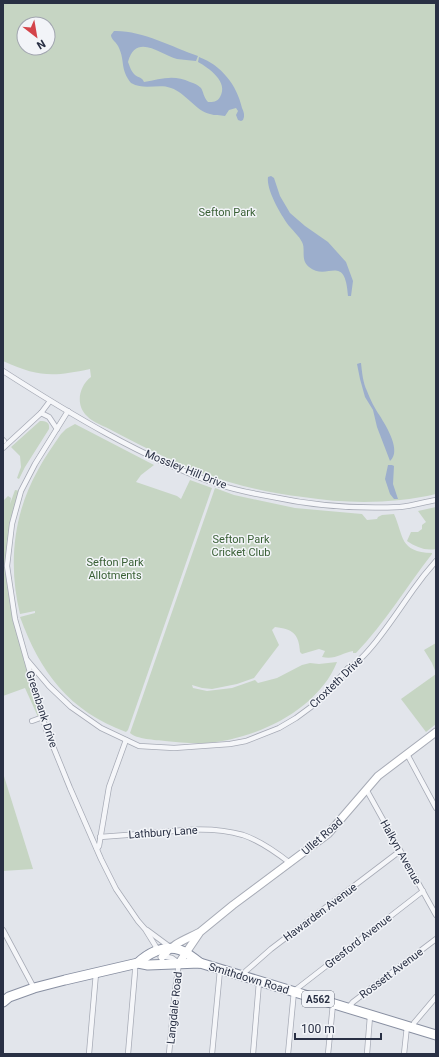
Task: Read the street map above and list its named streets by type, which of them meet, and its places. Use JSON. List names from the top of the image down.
{
  "streets": {
    "highway": ["Smithdown Road", "A562"],
    "main road": ["Ullet Road"],
    "street": [
      "Mossley Hill Drive",
      "Croxteth Drive",
      "Greenbank Drive",
      "Lathbury Lane",
      "Halkyn Avenue",
      "Hawarden Avenue",
      "Gresford Avenue",
      "Rossett Avenue",
      "Langdale Road"
    ]
  },
  "crossings": [
    ["Mossley Hill Drive", "Greenbank Drive"],
    ["Croxteth Drive", "Greenbank Drive"],
    ["Greenbank Drive", "Smithdown Road"],
    ["Lathbury Lane", "Ullet Road"],
    ["Ullet Road", "Halkyn Avenue"],
    ["Ullet Road", "Smithdown Road"],
    ["Ullet Road", "Langdale Road"],
    ["Halkyn Avenue", "Hawarden Avenue"],
    ["Halkyn Avenue", "Gresford Avenue"],
    ["Hawarden Avenue", "Smithdown Road"],
    ["Gresford Avenue", "Smithdown Road"],
    ["Rossett Avenue", "Smithdown Road"],
    ["Smithdown Road", "Langdale Road"]
  ],
  "parks": ["Sefton Park", "Sefton Park Cricket Club", "Sefton Park Allotments"],
  "scale_bar": "100 m",
  "north": "bottom right"
}
